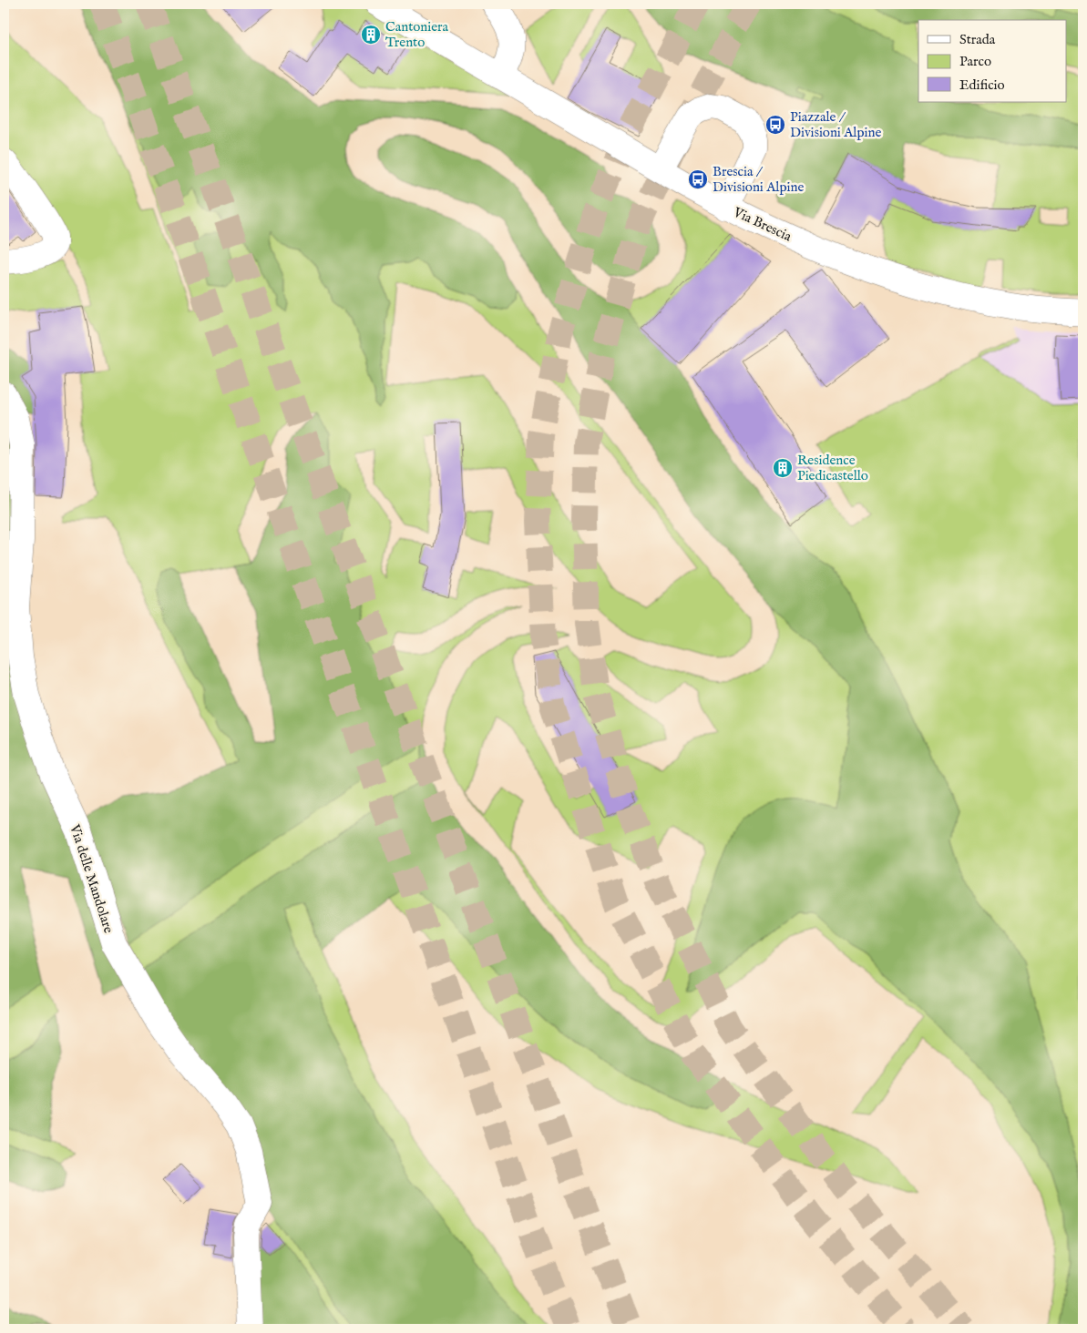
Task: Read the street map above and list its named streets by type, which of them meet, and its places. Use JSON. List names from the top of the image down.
{
  "streets": {
    "street": ["Via Brescia", "Via delle Mandolare"]
  },
  "places": {
    "building": ["Cantoniera Trento", "Residence Piedicastello"],
    "bus stop": ["Piazzale / Divisioni Alpine", "Brescia / Divisioni Alpine"]
  },
  "legend": ["Strada", "Parco", "Edificio"]
}
